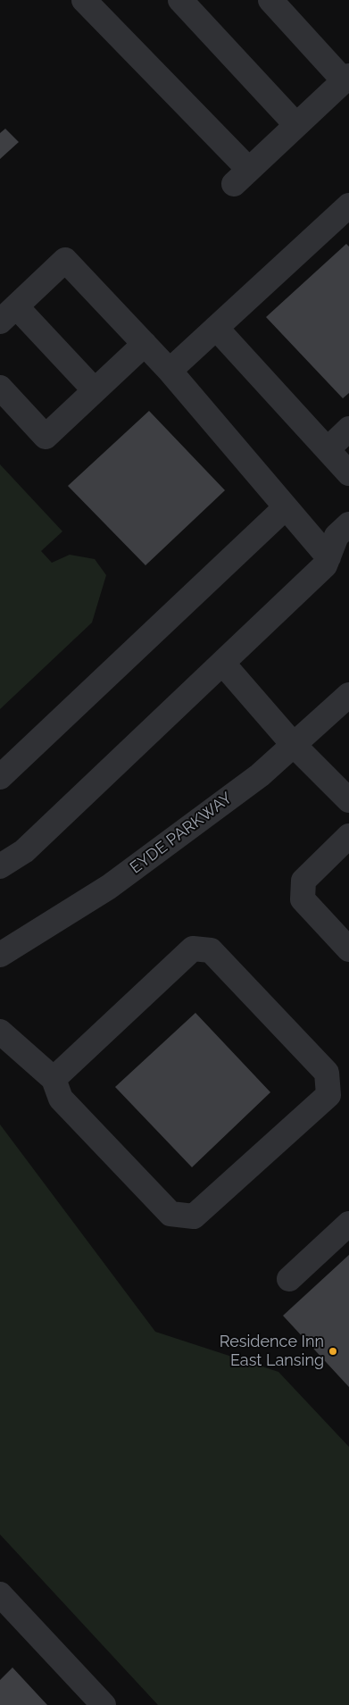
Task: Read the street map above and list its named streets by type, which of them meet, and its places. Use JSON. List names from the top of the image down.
{
  "streets": {
    "street": ["EYDE PARKWAY"]
  },
  "places": ["Residence Inn East Lansing"]
}
